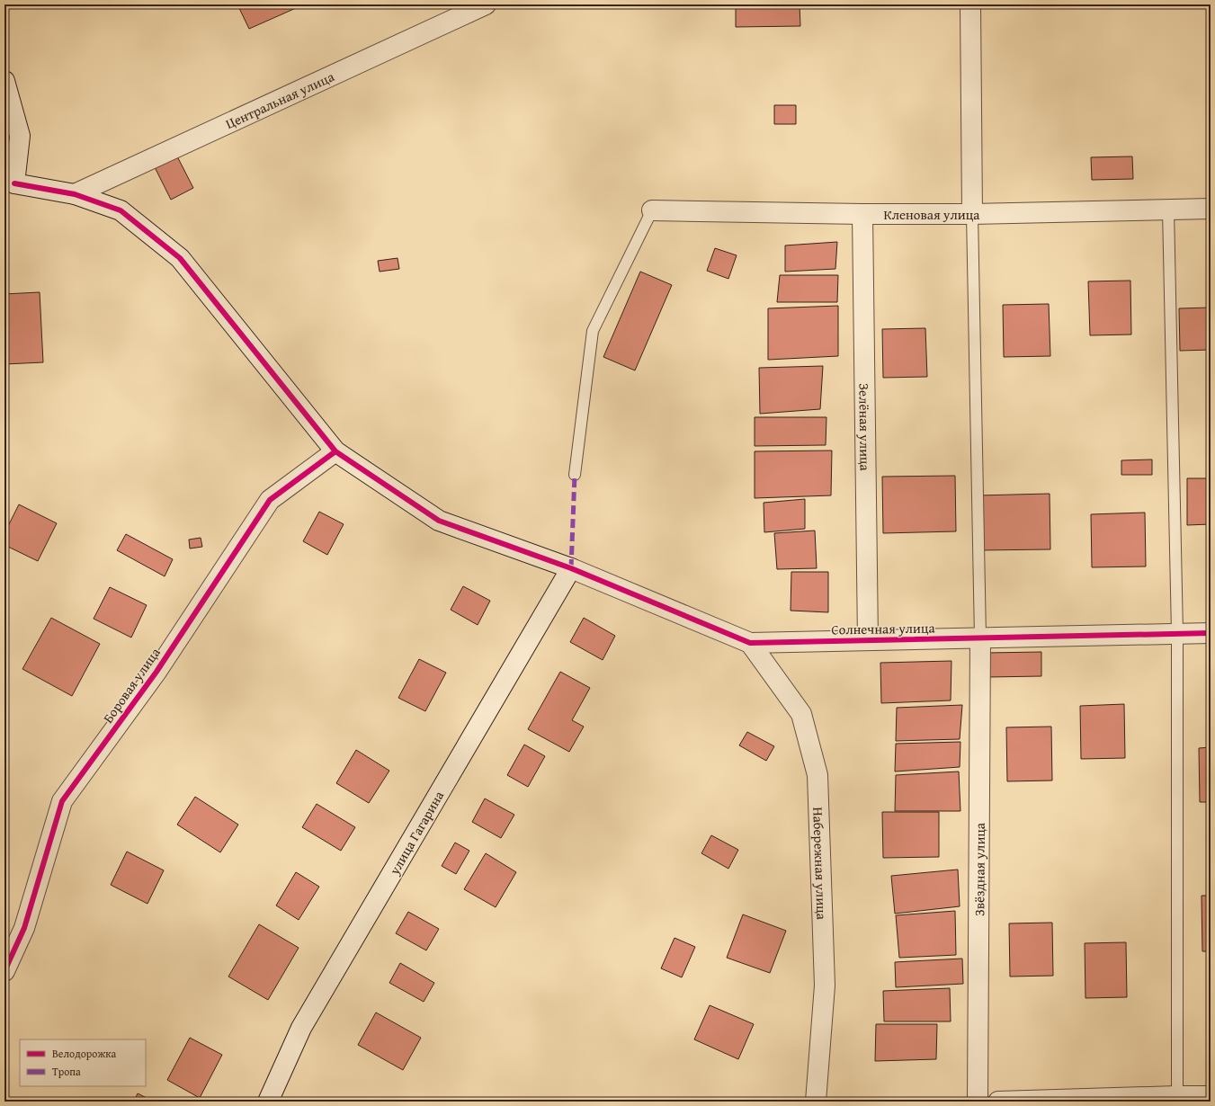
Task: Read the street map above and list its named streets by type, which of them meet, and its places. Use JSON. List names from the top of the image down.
{
  "streets": {
    "street": [
      "Центральная улица",
      "Кленовая улица",
      "Зелёная улица",
      "Солнечная улица",
      "Боровая улица",
      "улица Гагарина",
      "Набережная улица",
      "Звёздная улица"
    ]
  },
  "crossings": [
    ["Центральная улица", "Солнечная улица"],
    ["Кленовая улица", "Зелёная улица"],
    ["Зелёная улица", "Солнечная улица"],
    ["Солнечная улица", "Боровая улица"],
    ["Солнечная улица", "улица Гагарина"],
    ["Солнечная улица", "Набережная улица"],
    ["Солнечная улица", "Звёздная улица"]
  ],
  "legend": ["Велодорожка", "Тропа"]
}
